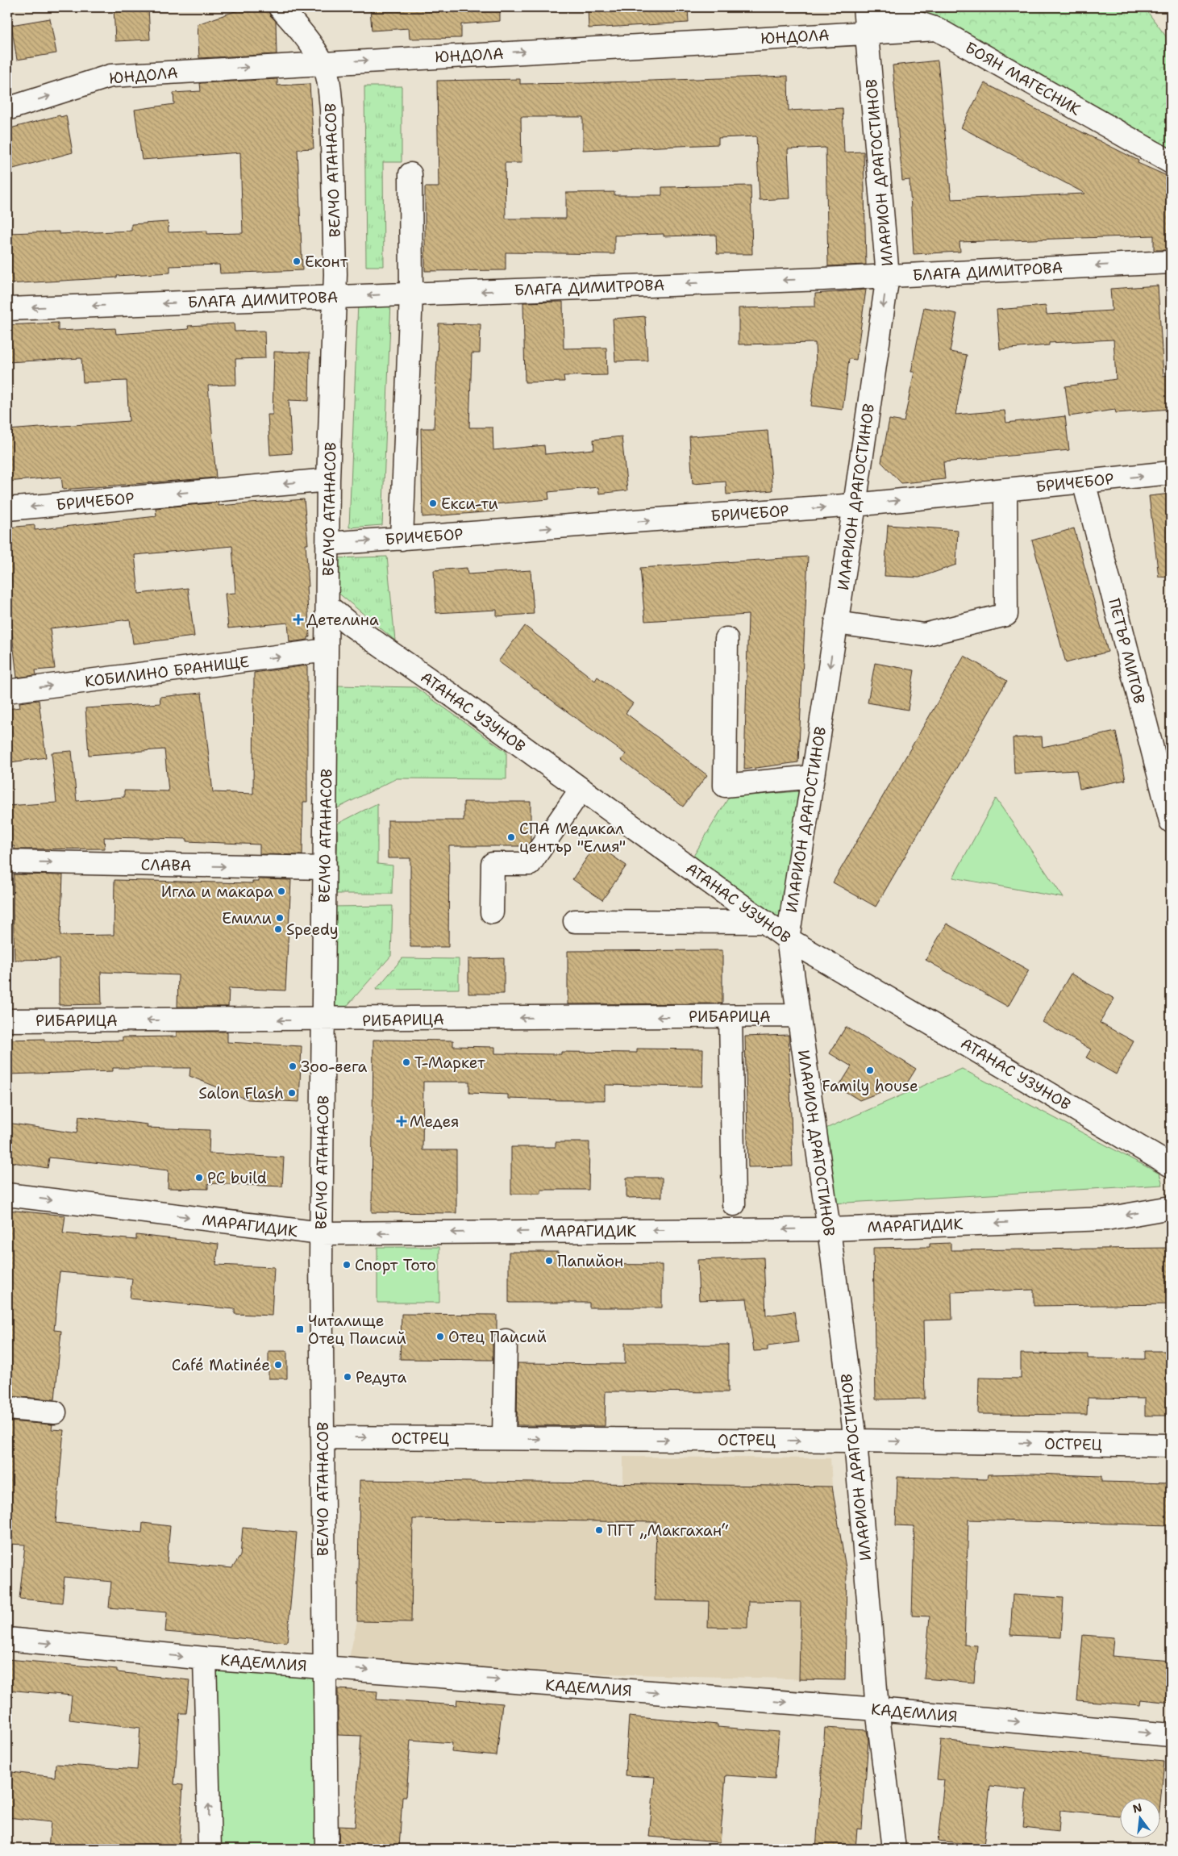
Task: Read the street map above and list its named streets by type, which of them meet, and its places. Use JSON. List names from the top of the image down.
{
  "streets": {
    "street": [
      "ЮНДОЛА",
      "БОЯН МАГЕСНИК",
      "ВЕЛЧО АТАНАСОВ",
      "ИЛАРИОН ДРАГОСТИНОВ",
      "БЛАГА ДИМИТРОВА",
      "БРИЧЕБОР",
      "ПЕТЪР МИТОВ",
      "КОБИЛИНО БРАНИЩЕ",
      "АТАНАС УЗУНОВ",
      "СЛАВА",
      "РИБАРИЦА",
      "МАРАГИДИК",
      "ОСТРЕЦ",
      "КАДЕМЛИЯ"
    ]
  },
  "crossings": [
    ["ЮНДОЛА", "БОЯН МАГЕСНИК"],
    ["ЮНДОЛА", "ВЕЛЧО АТАНАСОВ"],
    ["ЮНДОЛА", "ИЛАРИОН ДРАГОСТИНОВ"],
    ["ВЕЛЧО АТАНАСОВ", "БЛАГА ДИМИТРОВА"],
    ["ВЕЛЧО АТАНАСОВ", "БРИЧЕБОР"],
    ["ВЕЛЧО АТАНАСОВ", "КОБИЛИНО БРАНИЩЕ"],
    ["ВЕЛЧО АТАНАСОВ", "АТАНАС УЗУНОВ"],
    ["ВЕЛЧО АТАНАСОВ", "СЛАВА"],
    ["ВЕЛЧО АТАНАСОВ", "РИБАРИЦА"],
    ["ВЕЛЧО АТАНАСОВ", "МАРАГИДИК"],
    ["ВЕЛЧО АТАНАСОВ", "ОСТРЕЦ"],
    ["ВЕЛЧО АТАНАСОВ", "КАДЕМЛИЯ"],
    ["ИЛАРИОН ДРАГОСТИНОВ", "БЛАГА ДИМИТРОВА"],
    ["ИЛАРИОН ДРАГОСТИНОВ", "БРИЧЕБОР"],
    ["ИЛАРИОН ДРАГОСТИНОВ", "АТАНАС УЗУНОВ"],
    ["ИЛАРИОН ДРАГОСТИНОВ", "РИБАРИЦА"],
    ["ИЛАРИОН ДРАГОСТИНОВ", "МАРАГИДИК"],
    ["ИЛАРИОН ДРАГОСТИНОВ", "ОСТРЕЦ"],
    ["ИЛАРИОН ДРАГОСТИНОВ", "КАДЕМЛИЯ"],
    ["БРИЧЕБОР", "ПЕТЪР МИТОВ"]
  ],
  "one_way": [
    "ЮНДОЛА",
    "БЛАГА ДИМИТРОВА",
    "КОБИЛИНО БРАНИЩЕ",
    "СЛАВА",
    "РИБАРИЦА",
    "ОСТРЕЦ",
    "КАДЕМЛИЯ"
  ],
  "places": {
    "other": [
      "Еконт",
      "Екси-ти",
      "СПА Медикaл център \"Елия\"",
      "Игла и макара",
      "Емили",
      "Speedy",
      "Т-Маркет",
      "Зоо-вега",
      "Family house",
      "Salon Flash",
      "PC build",
      "Папийон",
      "Спорт Тото",
      "Отец Паисий",
      "Café Matinée",
      "Редута",
      "ПГТ „Макгахан“"
    ],
    "health": ["Детелина", "Медея"],
    "transit": ["Читалище Отец Паисий"]
  },
  "north": "top"
}
